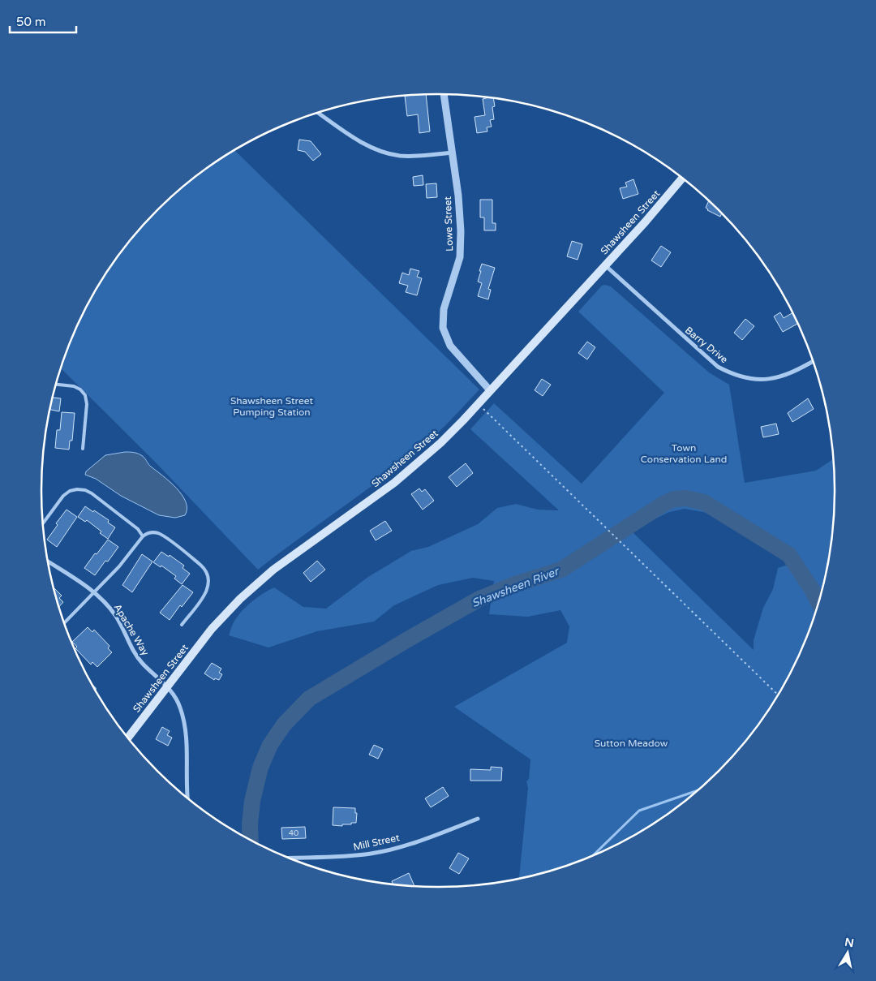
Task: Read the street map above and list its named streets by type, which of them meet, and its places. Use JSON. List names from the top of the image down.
{
  "streets": {
    "main road": ["Shawsheen Street"],
    "street": [
      "Lowe Street",
      "Barry Drive",
      "Apache Way",
      "Mill Street"
    ]
  },
  "crossings": [
    ["Shawsheen Street", "Lowe Street"],
    ["Shawsheen Street", "Barry Drive"],
    ["Shawsheen Street", "Apache Way"]
  ],
  "water": ["Shawsheen River"],
  "parks": ["Shawsheen Street Pumping Station", "Town Conservation Land", "Sutton Meadow"],
  "house_numbers": ["40"],
  "scale_bar": "50 m",
  "north": "top"
}
